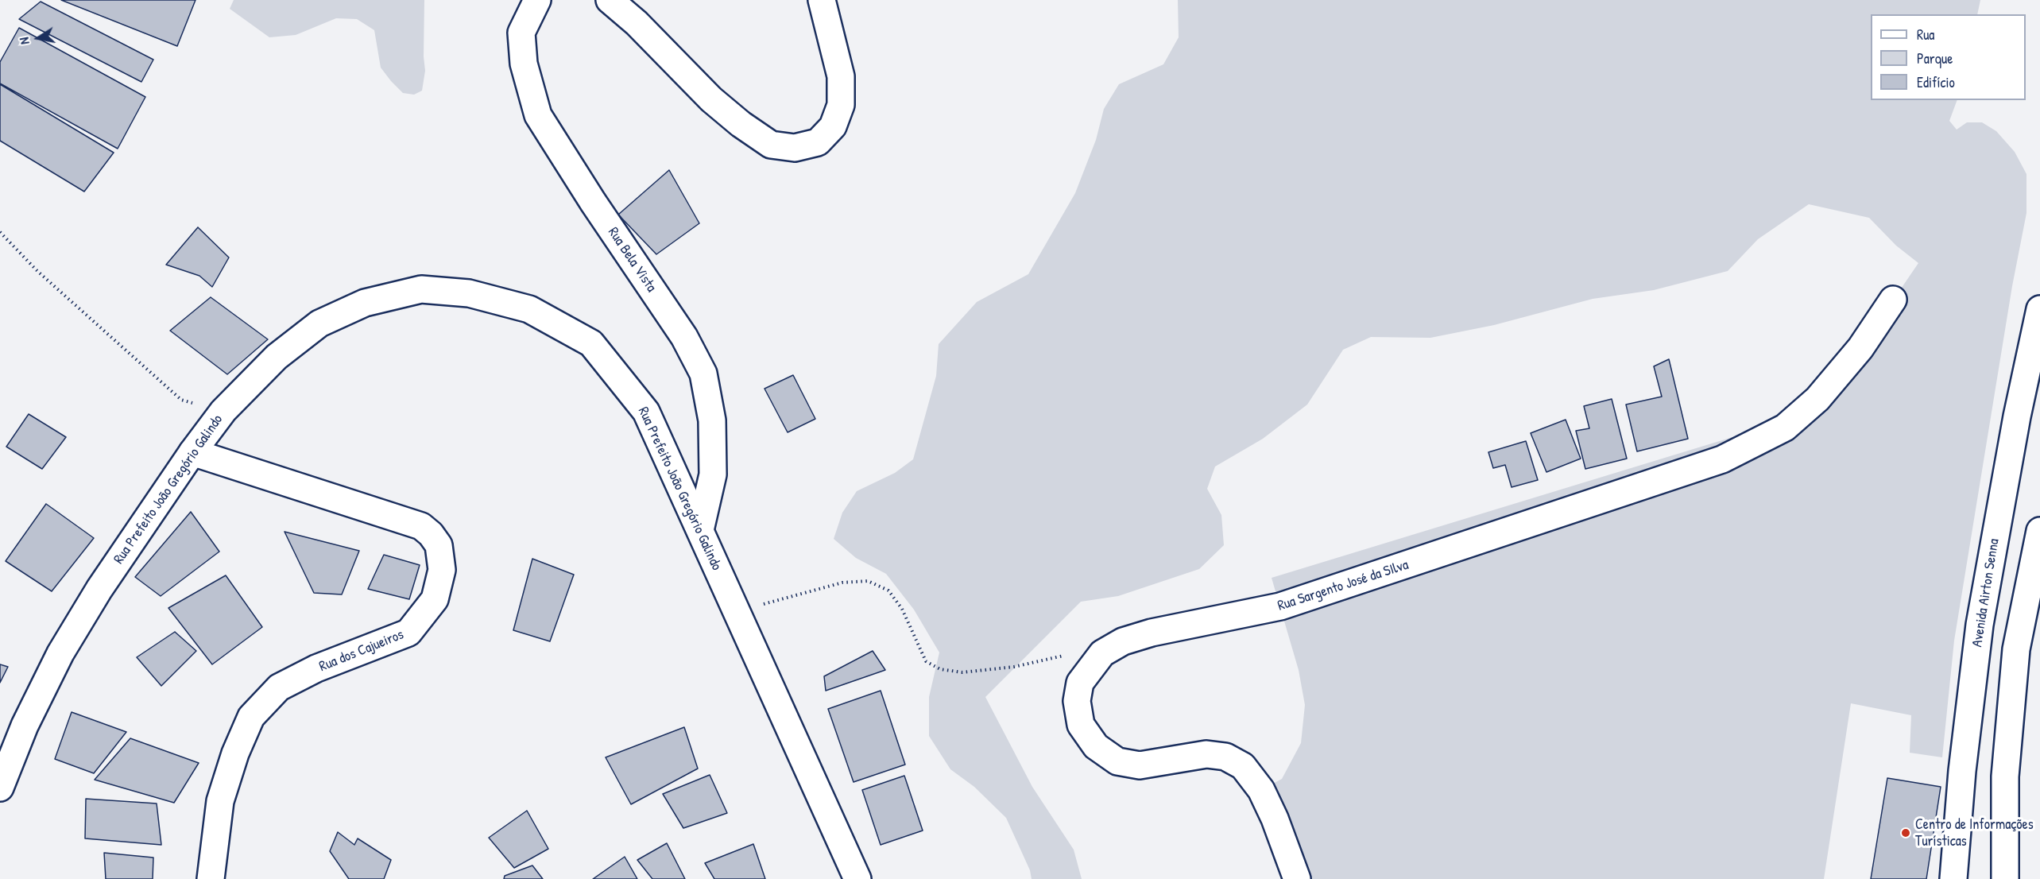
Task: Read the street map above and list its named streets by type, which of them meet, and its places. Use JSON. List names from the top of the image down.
{
  "streets": {
    "street": [
      "Rua Bela Vista",
      "Rua Prefeito João Gregório Galindo",
      "Rua Sargento José da SIlva",
      "Avenida Airton Senna",
      "Rua dos Cajueiros"
    ]
  },
  "crossings": [
    ["Rua Bela Vista", "Rua Prefeito João Gregório Galindo"],
    ["Rua Prefeito João Gregório Galindo", "Rua dos Cajueiros"]
  ],
  "places": ["Centro de Informações Turísticas"],
  "legend": ["Rua", "Parque", "Edifício"],
  "north": "left"
}
